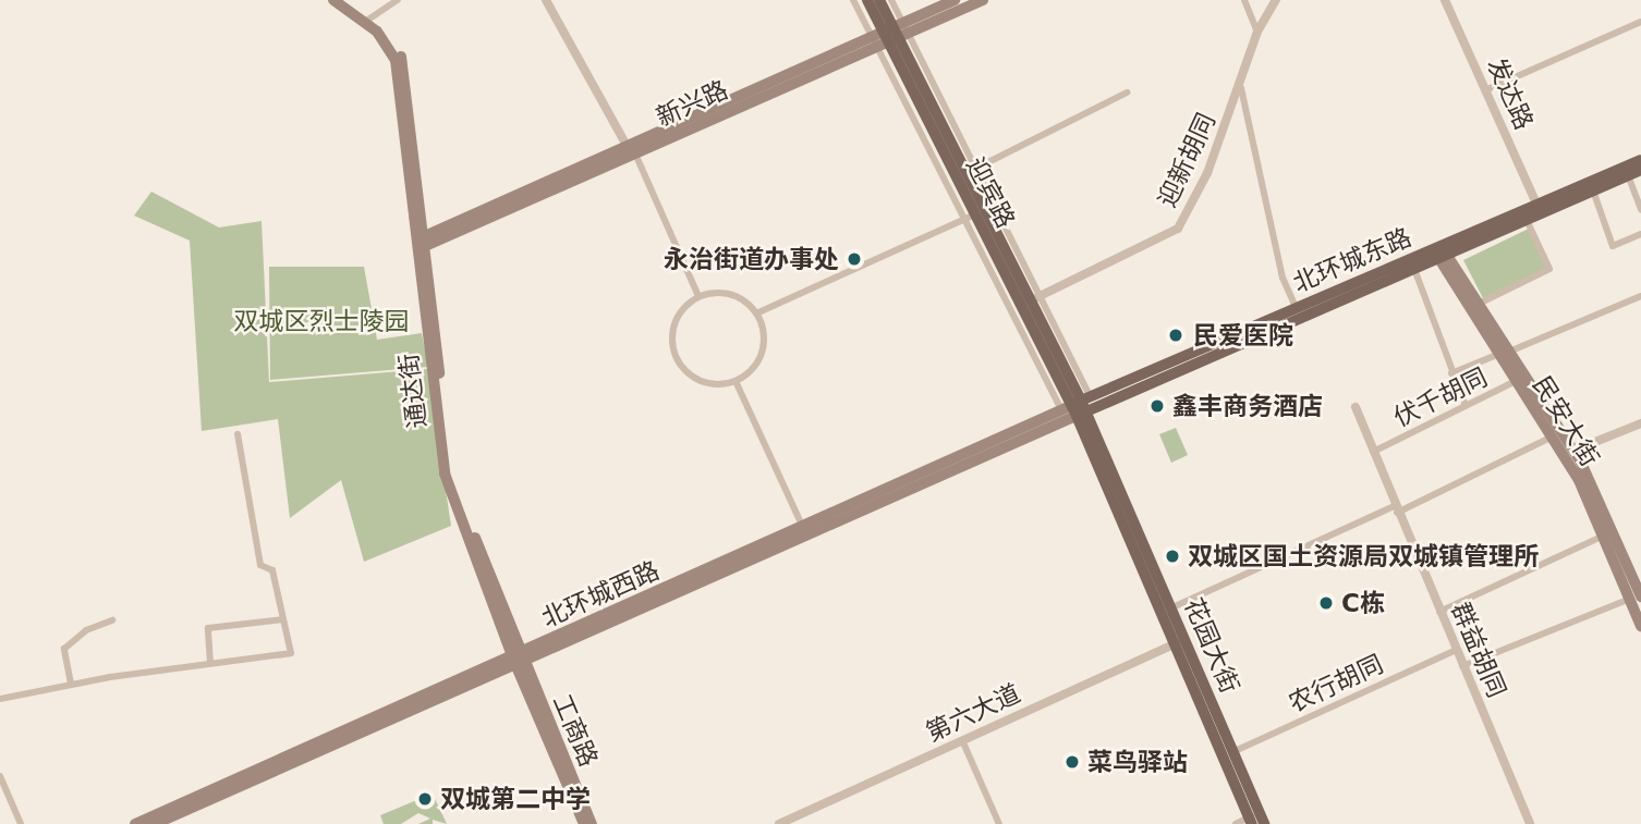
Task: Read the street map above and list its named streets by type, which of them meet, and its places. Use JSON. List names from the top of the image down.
{
  "streets": {
    "main road": [
      "新兴路",
      "迎宾路",
      "北环城东路",
      "通达街",
      "民安大街",
      "北环城西路",
      "花园大街",
      "工商路"
    ],
    "street": [
      "发达路",
      "迎新胡同",
      "伏千胡同",
      "群益胡同",
      "农行胡同",
      "第六大道"
    ]
  },
  "crossings": [
    ["发达路", "北环城东路"],
    ["新兴路", "迎宾路"],
    ["新兴路", "通达街"],
    ["迎新胡同", "迎宾路"],
    ["迎宾路", "北环城东路"],
    ["迎宾路", "北环城西路"],
    ["迎宾路", "花园大街"],
    ["北环城东路", "民安大街"],
    ["北环城东路", "北环城西路"],
    ["北环城东路", "花园大街"],
    ["通达街", "北环城西路"],
    ["通达街", "工商路"],
    ["伏千胡同", "民安大街"],
    ["伏千胡同", "群益胡同"],
    ["北环城西路", "花园大街"],
    ["北环城西路", "工商路"],
    ["花园大街", "农行胡同"],
    ["花园大街", "第六大道"],
    ["群益胡同", "农行胡同"]
  ],
  "parks": ["双城区烈士陵园"],
  "places": [
    "永治街道办事处",
    "民爱医院",
    "鑫丰商务酒店",
    "双城区国土资源局双城镇管理所",
    "C栋",
    "菜鸟驿站",
    "双城第二中学"
  ]
}
